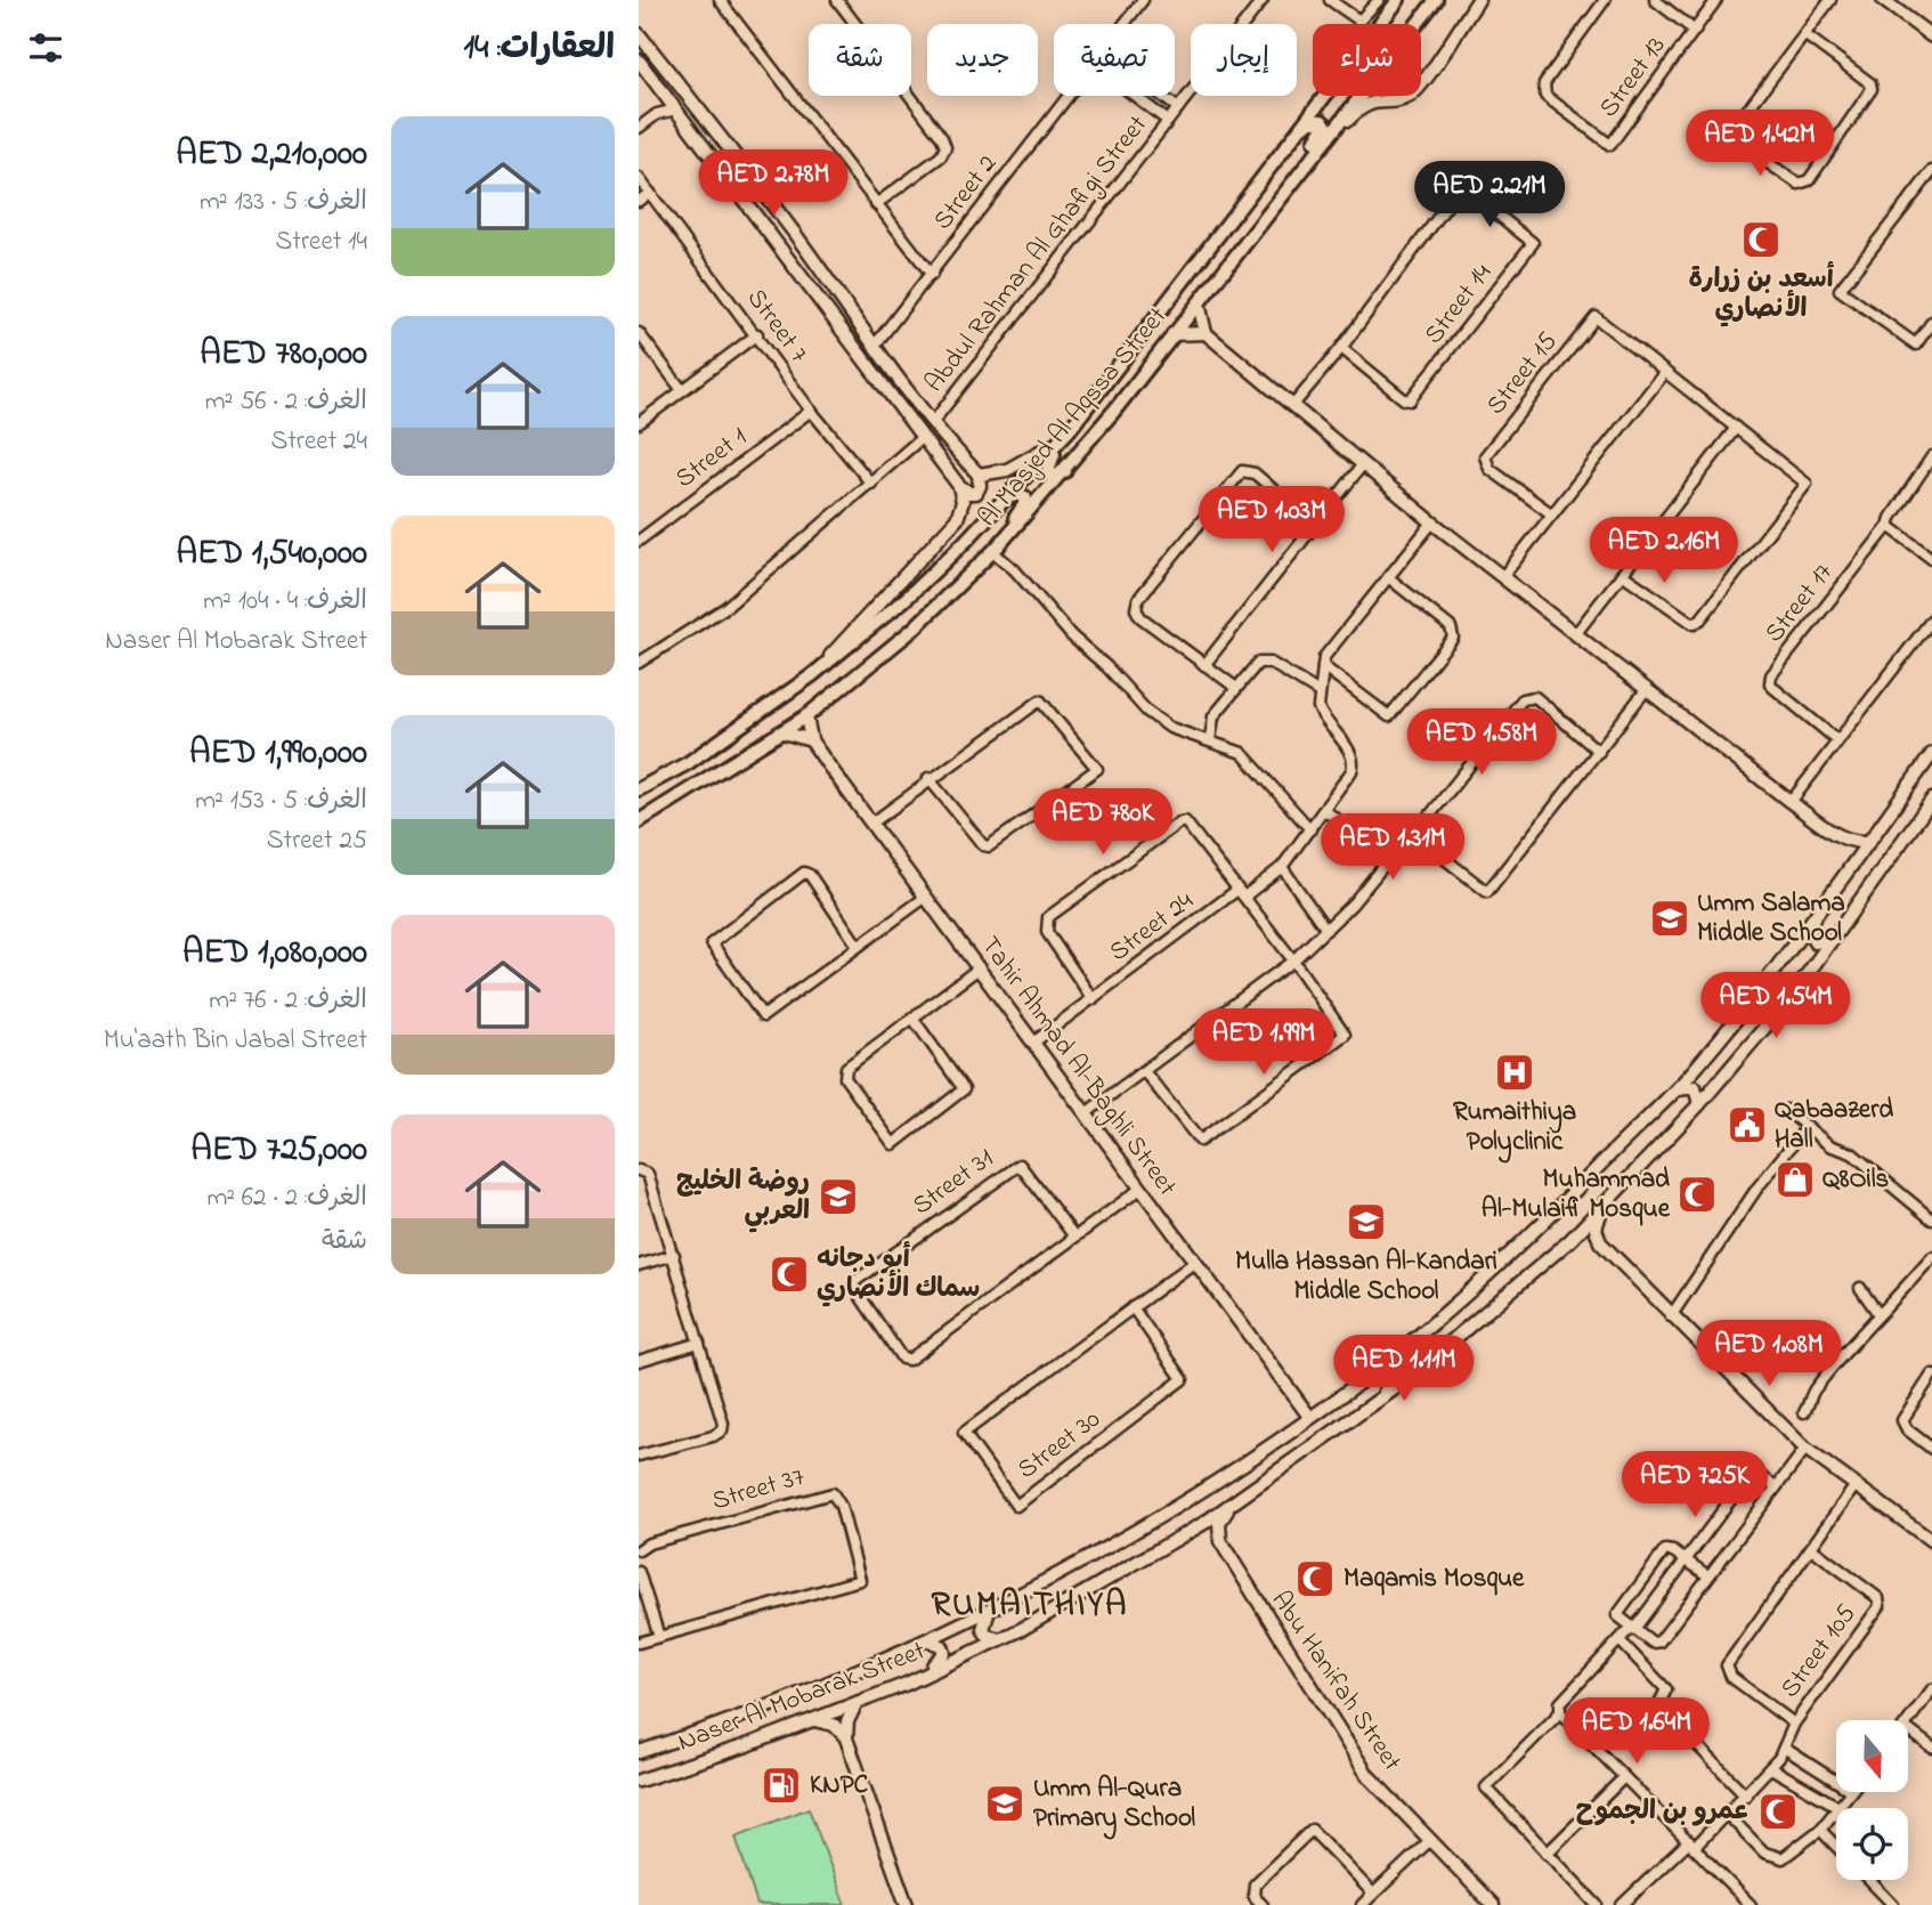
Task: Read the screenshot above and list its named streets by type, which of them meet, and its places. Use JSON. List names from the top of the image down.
{
  "streets": {
    "main road": ["Al Masjed Al Aqssa Street"],
    "street": [
      "Street 13",
      "Street 2",
      "Abdul Rahman Al Ghafigi Street",
      "Street 14",
      "Street 7",
      "Street 15",
      "Street 1",
      "Street 17",
      "Street 24",
      "Tahir Ahmad Al-Baghli Street",
      "Street 31",
      "Street 30",
      "Street 37",
      "Street 105",
      "Abu Hanifah Street",
      "Naser Al Mobarak Street"
    ]
  },
  "crossings": [
    ["Street 7", "Street 1"],
    ["Al Masjed Al Aqssa Street", "Tahir Ahmad Al-Baghli Street"],
    ["Street 24", "Tahir Ahmad Al-Baghli Street"],
    ["Tahir Ahmad Al-Baghli Street", "Street 31"],
    ["Tahir Ahmad Al-Baghli Street", "Street 30"],
    ["Tahir Ahmad Al-Baghli Street", "Naser Al Mobarak Street"]
  ],
  "districts": ["RUMAITHIYA"],
  "places": {
    "mosque": [
      "أسعد بن زرارة الأنصاري",
      "Muhammad Al-Mulaifi Mosque",
      "أبو دجانه سماك الأنصاري",
      "Maqamis Mosque",
      "عمرو بن الجموح"
    ],
    "school or university": [
      "Umm Salama Middle School",
      "روضة الخليج العربي",
      "Mulla Hassan Al-Kandari Middle School",
      "Umm Al-Qura Primary School"
    ],
    "hospital": ["Rumaithiya Polyclinic"],
    "public building": ["Qabaazerd Hall"],
    "shop": ["Q8Oils"],
    "fuel station": ["KNPC"]
  },
  "north": "bottom",
  "page": {
    "heading": "العقارات: 14",
    "chip": [
      "شراء",
      "إيجار",
      "تصفية",
      "جديد",
      "شقة"
    ],
    "list": [
      {
        "name": "AED 2,210,000",
        "note": "الغرف: 5 · 133 m² · Street 14"
      },
      {
        "name": "AED 780,000",
        "note": "الغرف: 2 · 56 m² · Street 24"
      },
      {
        "name": "AED 1,540,000",
        "note": "الغرف: 4 · 104 m² · Naser Al Mobarak Street"
      },
      {
        "name": "AED 1,990,000",
        "note": "الغرف: 5 · 153 m² · Street 25"
      },
      {
        "name": "AED 1,080,000",
        "note": "الغرف: 2 · 76 m² · Mu'aath Bin Jabal Street"
      },
      {
        "name": "AED 725,000",
        "note": "الغرف: 2 · 62 m² · شقة"
      }
    ],
    "price": [
      "AED 1.42M",
      "AED 2.78M",
      "AED 2.21M",
      "AED 1.03M",
      "AED 2.16M",
      "AED 1.58M",
      "AED 780K",
      "AED 1.31M",
      "AED 1.54M",
      "AED 1.99M",
      "AED 1.08M",
      "AED 1.11M",
      "AED 725K",
      "AED 1.64M"
    ]
  }
}
